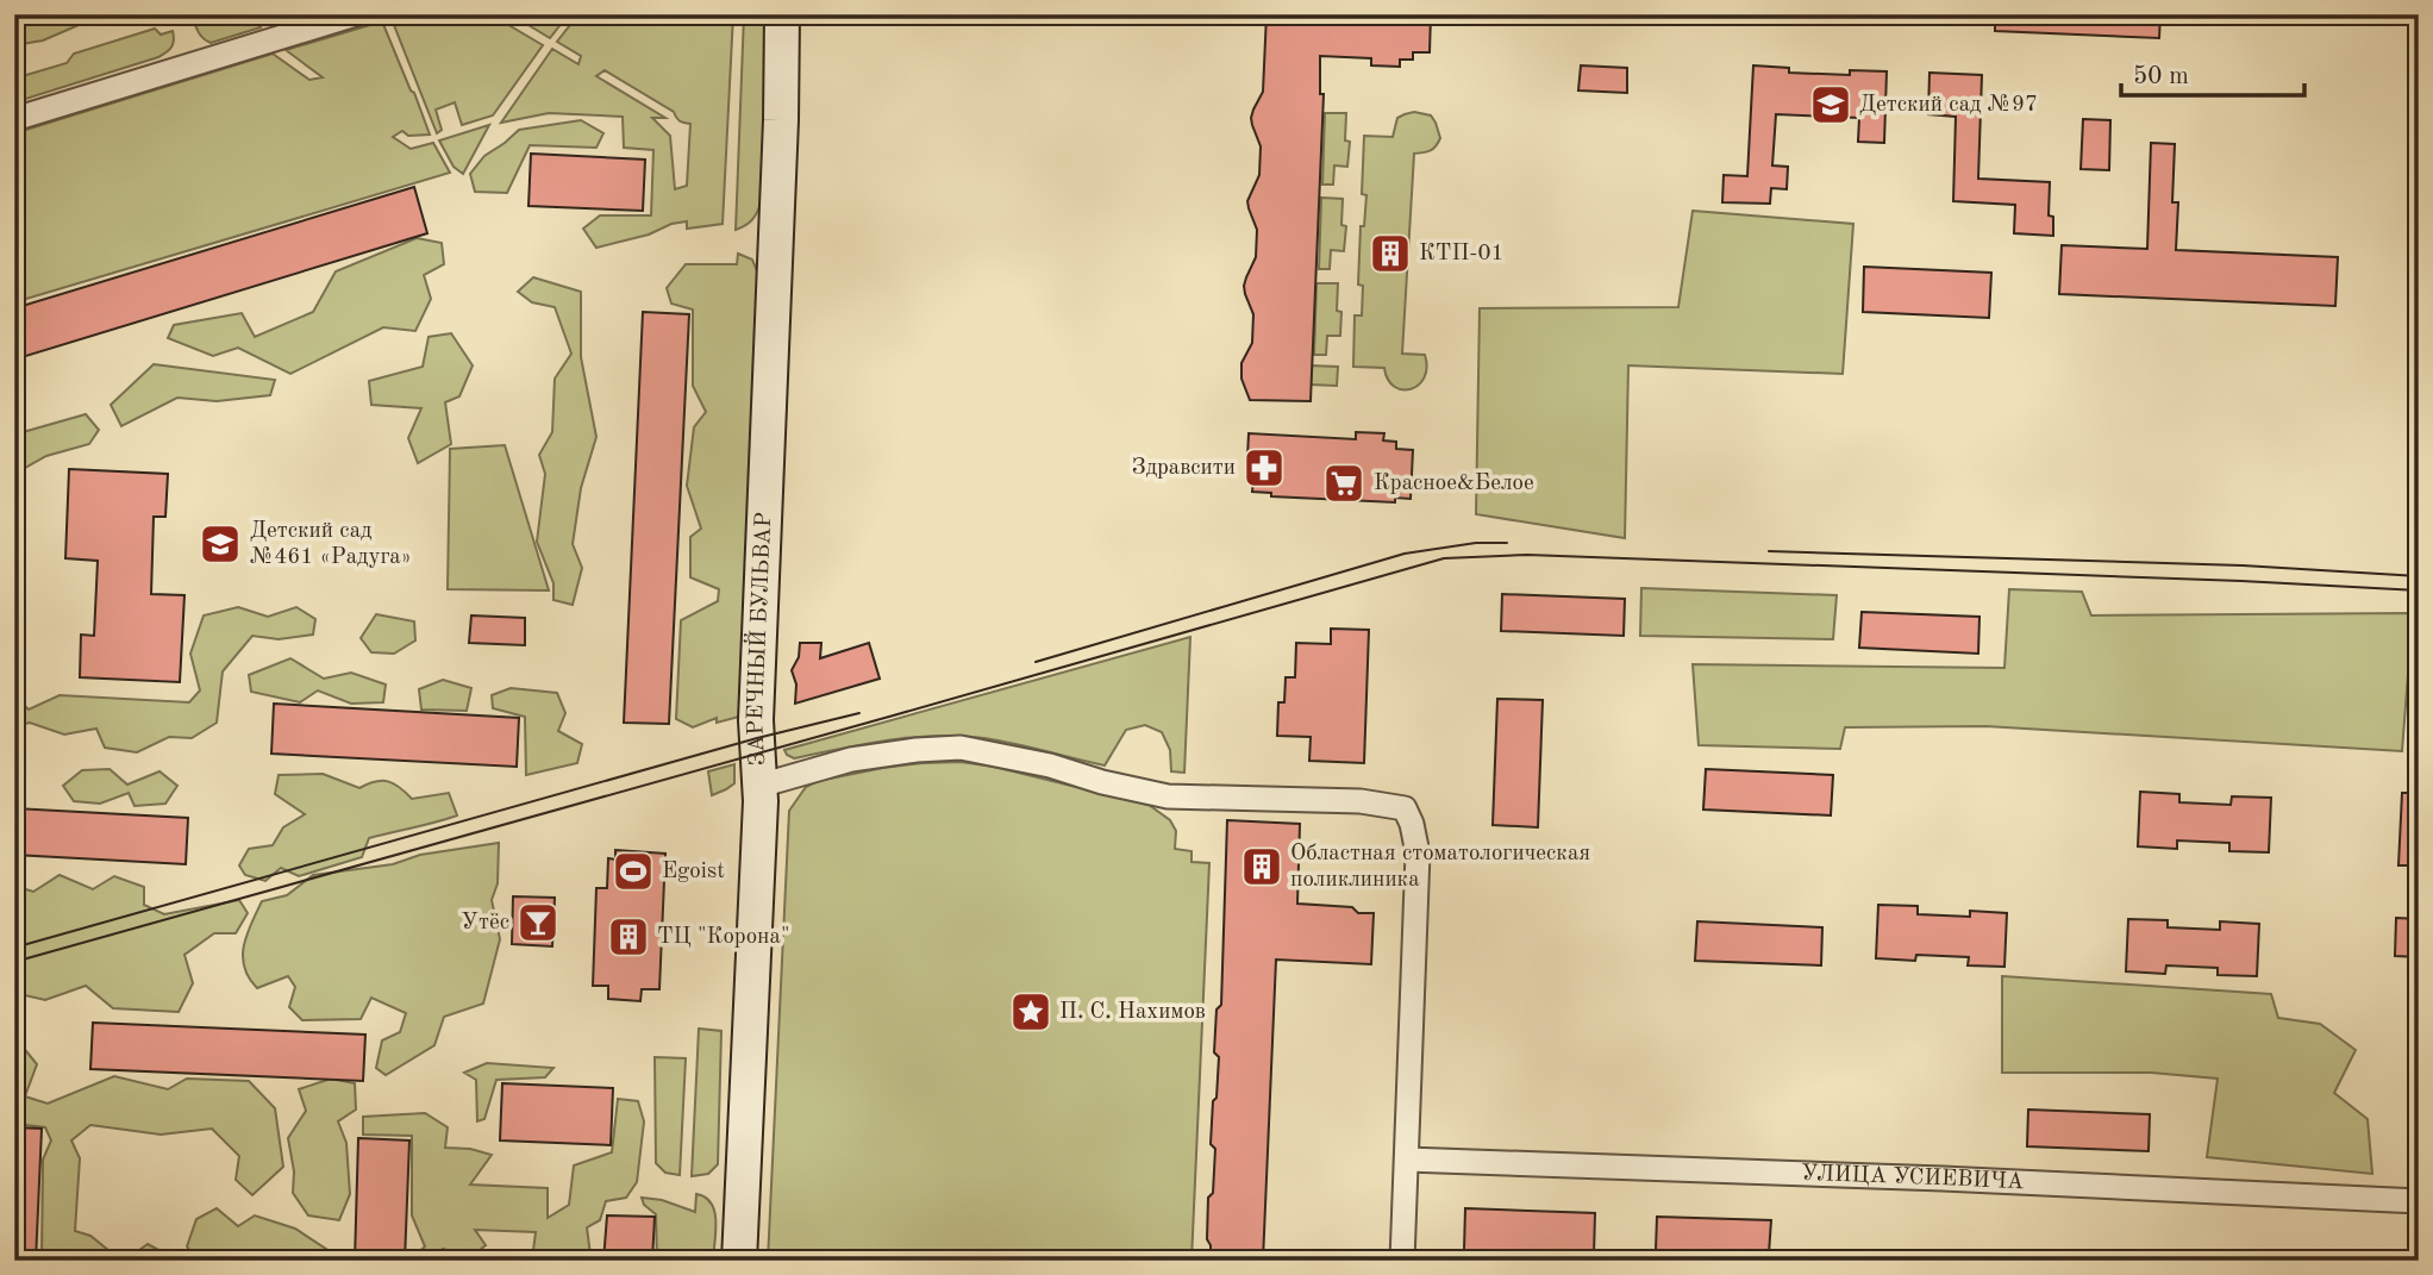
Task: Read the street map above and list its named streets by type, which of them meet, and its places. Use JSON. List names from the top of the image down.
{
  "streets": {
    "street": ["ЗАРЕЧНЫЙ БУЛЬВАР", "УЛИЦА УСИЕВИЧА"]
  },
  "places": {
    "school or university": ["Детский сад №97", "Детский сад №461 «Радуга»"],
    "building": ["КТП-01", "Областная стоматологическая поликлиника", "ТЦ \"Корона\""],
    "pharmacy": ["Здравсити"],
    "supermarket": ["Красное&Белое"],
    "sports": ["Egoist"],
    "bar": ["Утёс"],
    "place": ["П. С. Нахимов"]
  },
  "scale_bar": "50 m"
}
